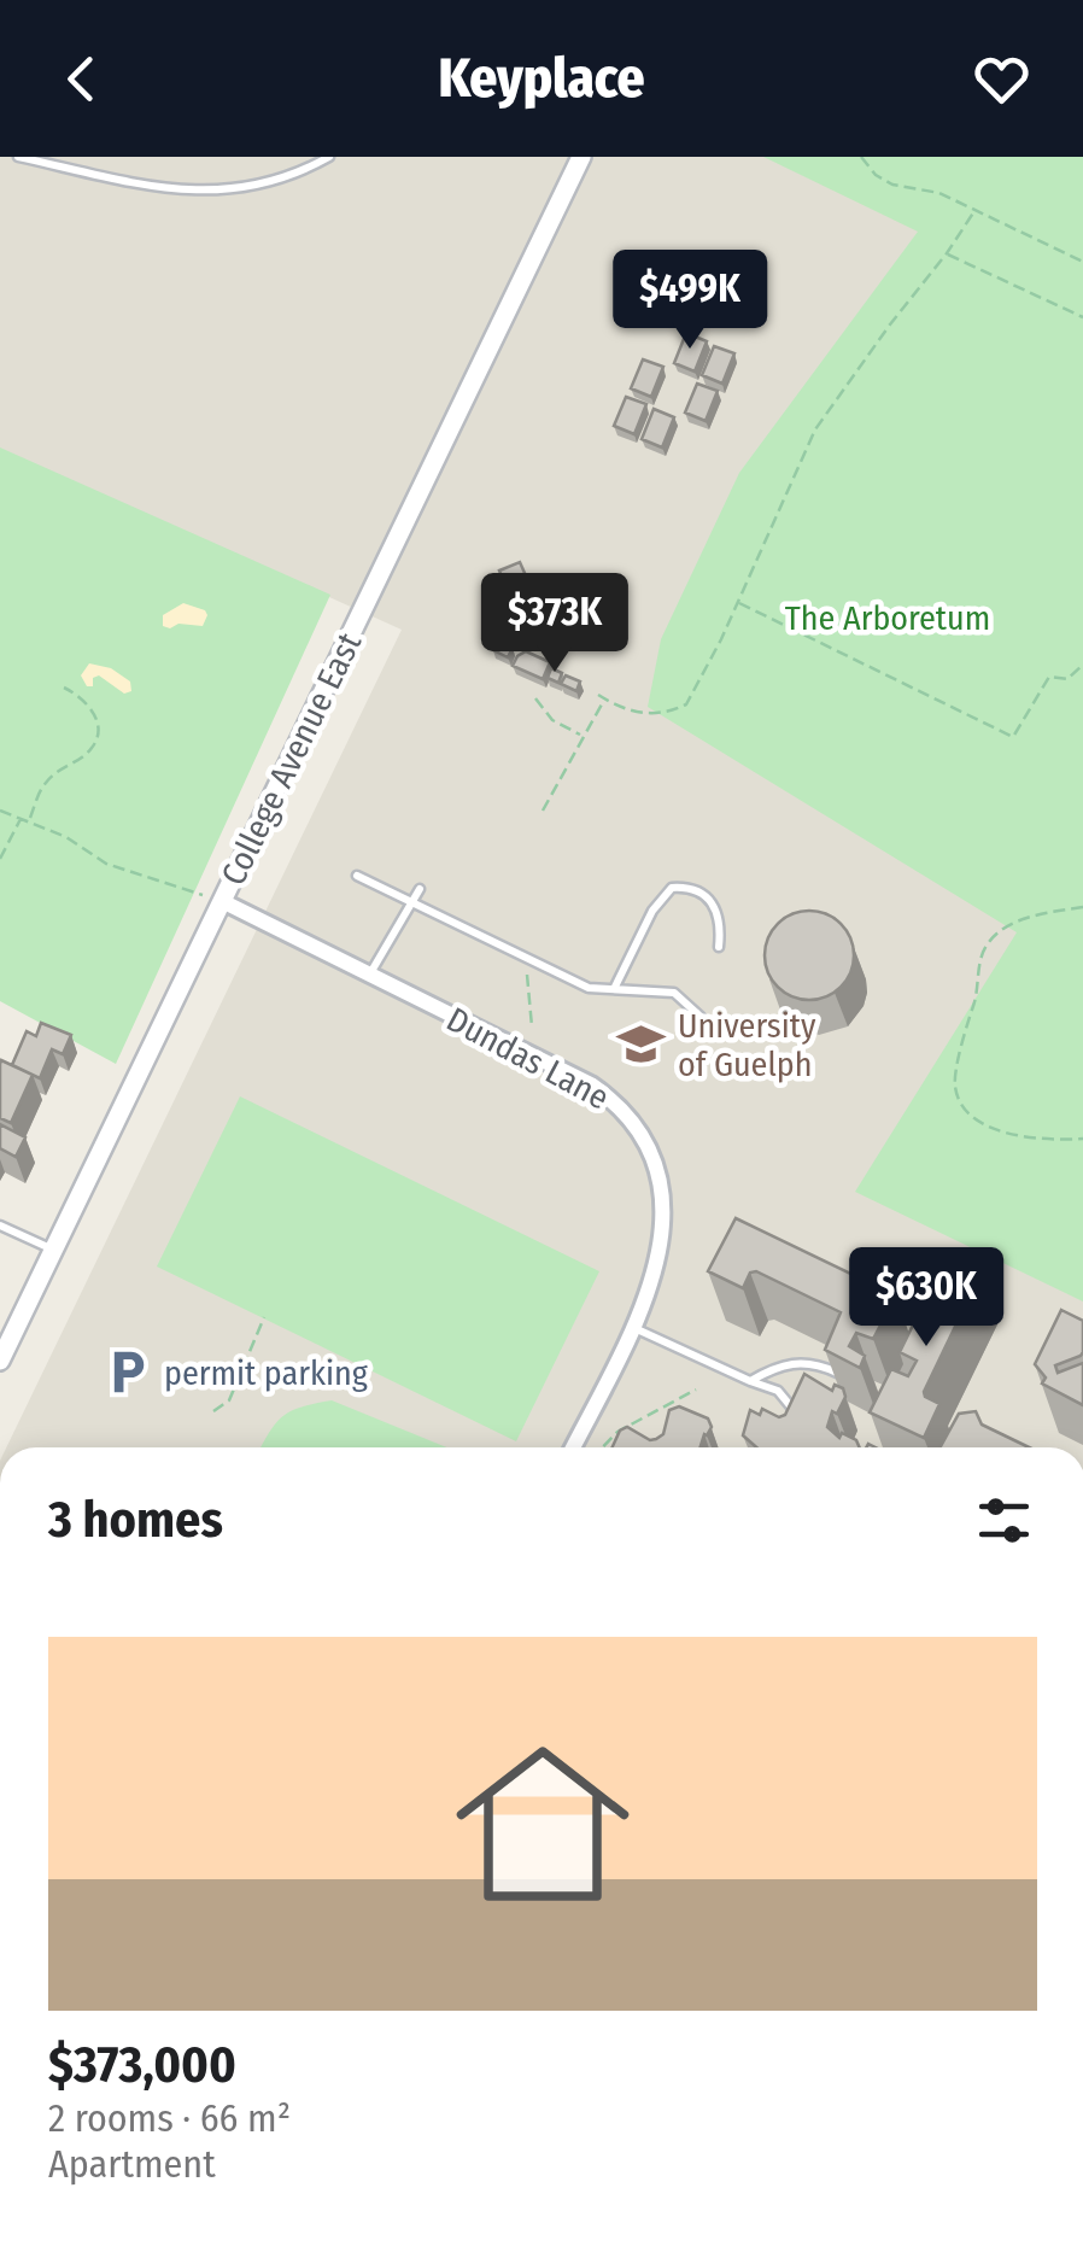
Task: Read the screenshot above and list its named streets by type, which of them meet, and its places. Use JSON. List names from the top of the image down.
{
  "streets": {
    "street": ["College Avenue East", "Dundas Lane"]
  },
  "crossings": [
    ["College Avenue East", "Dundas Lane"]
  ],
  "parks": ["The Arboretum"],
  "places": {
    "school or university": ["University of Guelph"],
    "parking": ["permit parking"]
  },
  "page": {
    "header": "Keyplace",
    "price": ["$499K", "$373K", "$630K"],
    "heading": "3 homes",
    "list": [
      {
        "name": "$373,000",
        "note": "2 rooms · 66 m² · Apartment"
      }
    ]
  }
}
